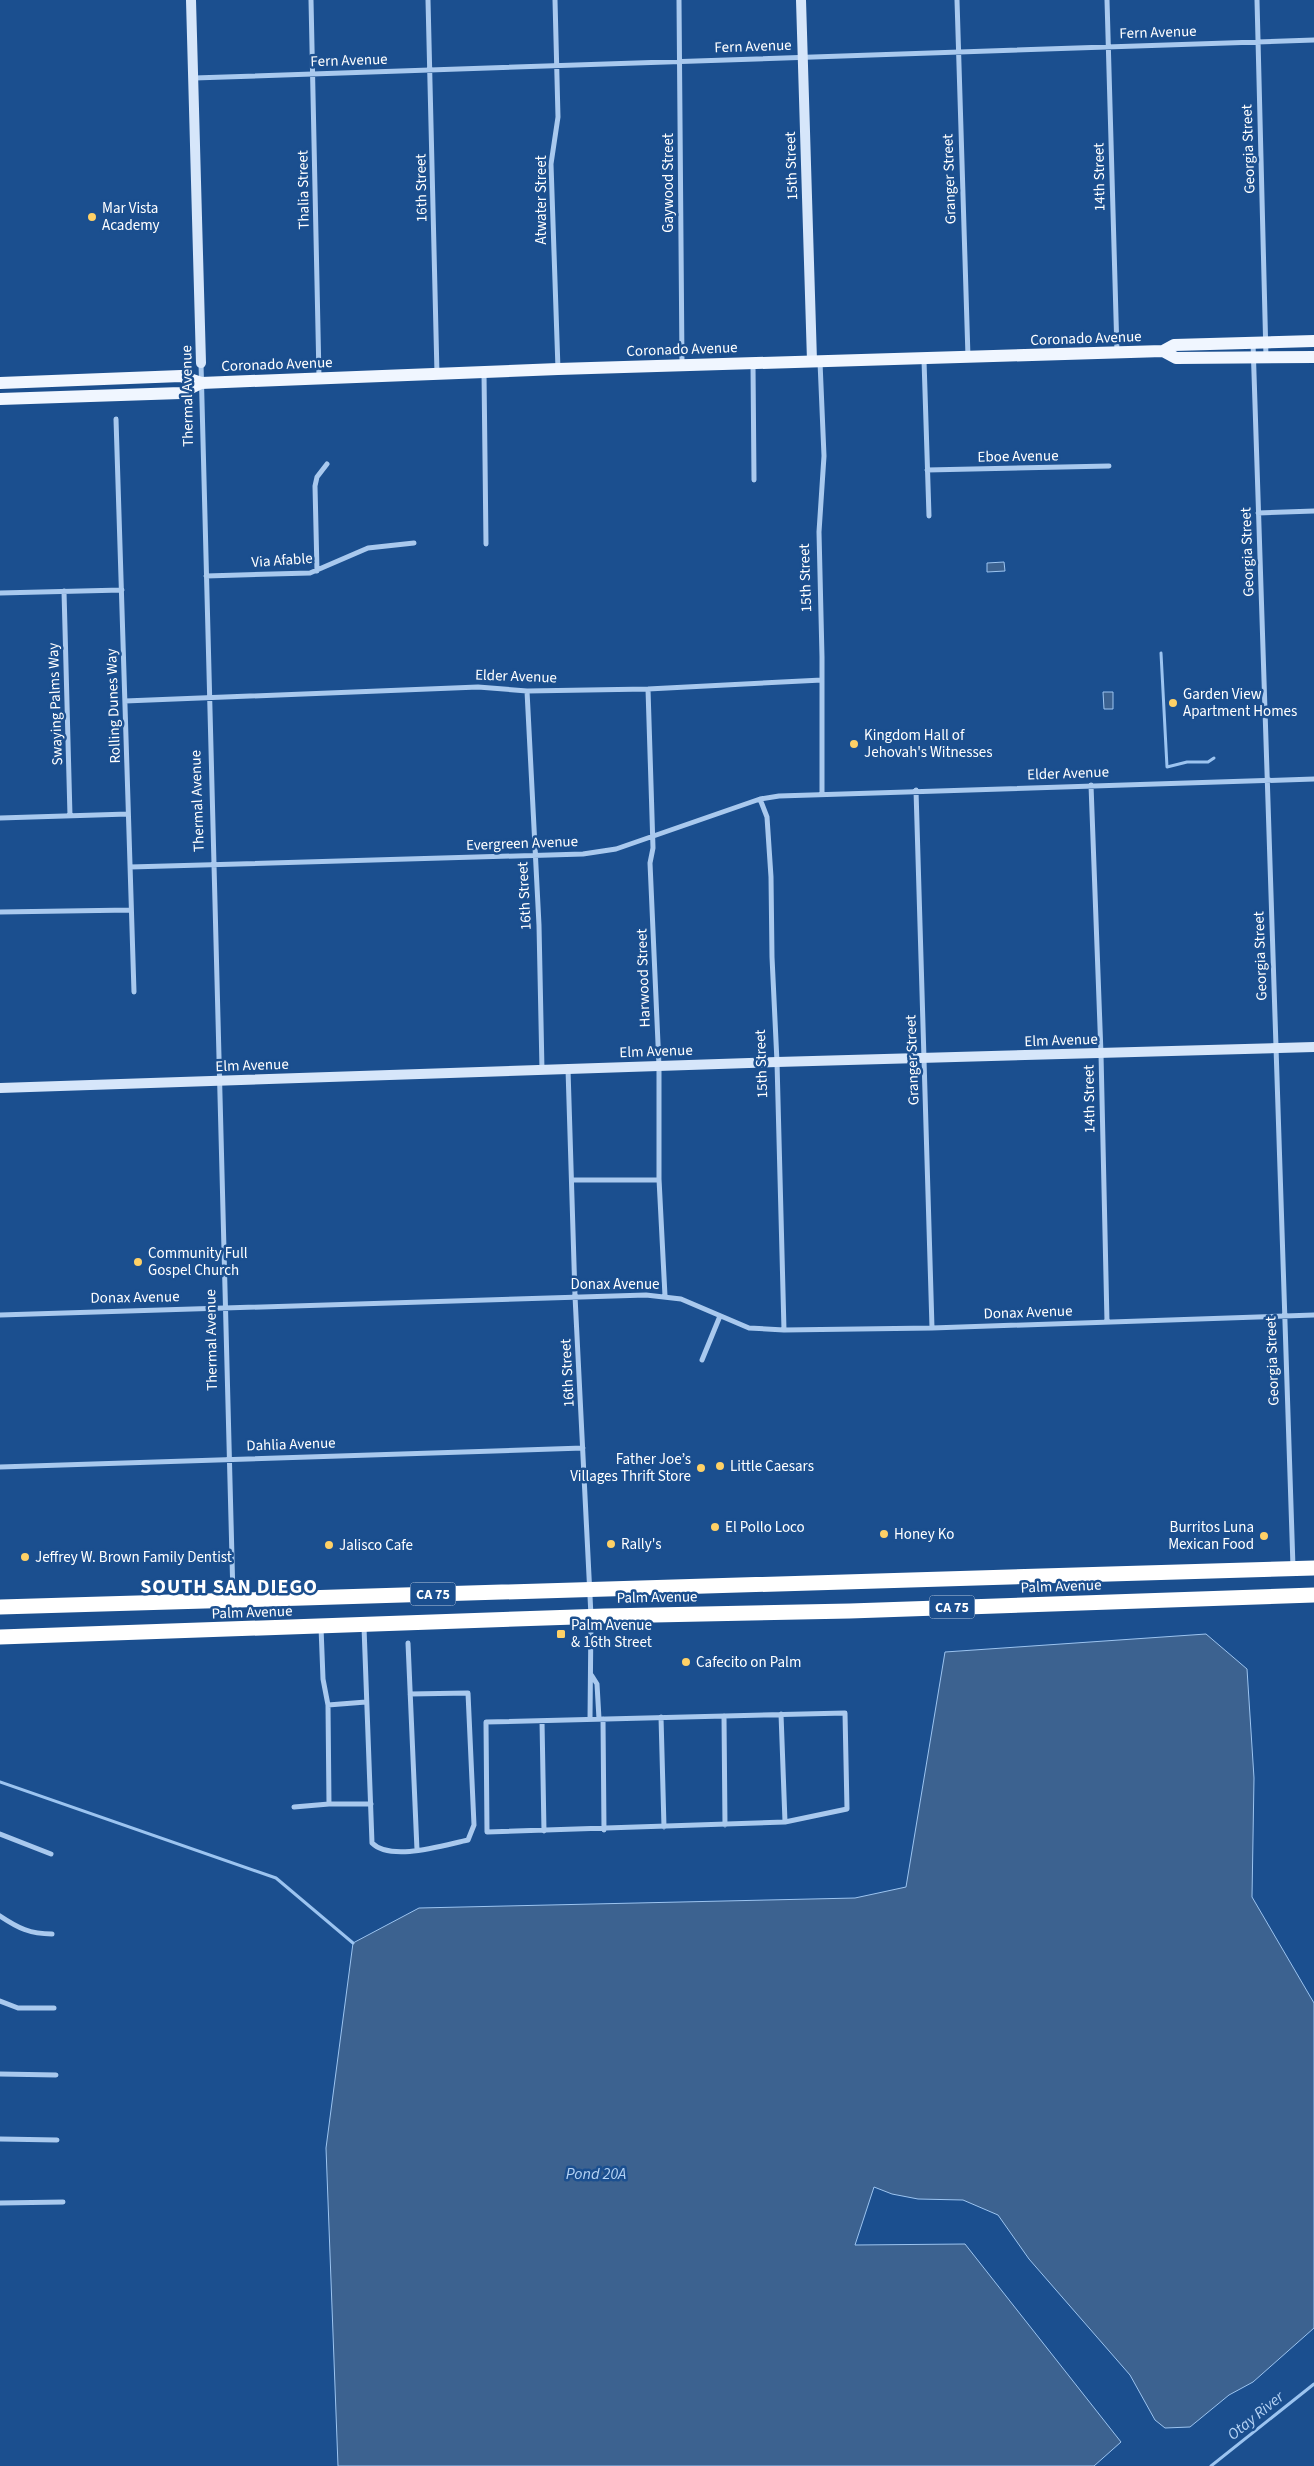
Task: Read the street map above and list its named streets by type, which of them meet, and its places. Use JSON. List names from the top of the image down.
{
  "streets": {
    "highway": ["Palm Avenue", "CA 75"],
    "main road": ["Coronado Avenue"],
    "street": [
      "Fern Avenue",
      "Georgia Street",
      "15th Street",
      "14th Street",
      "Granger Street",
      "Gaywood Street",
      "16th Street",
      "Thalia Street",
      "Atwater Street",
      "Thermal Avenue",
      "Eboe Avenue",
      "Via Afable",
      "Elder Avenue",
      "Swaying Palms Way",
      "Rolling Dunes Way",
      "Evergreen Avenue",
      "Harwood Street",
      "Elm Avenue",
      "Donax Avenue",
      "Dahlia Avenue"
    ]
  },
  "crossings": [
    ["Fern Avenue", "Georgia Street"],
    ["Fern Avenue", "15th Street"],
    ["Fern Avenue", "14th Street"],
    ["Fern Avenue", "Granger Street"],
    ["Fern Avenue", "Gaywood Street"],
    ["Fern Avenue", "16th Street"],
    ["Fern Avenue", "Thalia Street"],
    ["Fern Avenue", "Atwater Street"],
    ["Fern Avenue", "Thermal Avenue"],
    ["Georgia Street", "Elder Avenue"],
    ["Georgia Street", "Elm Avenue"],
    ["Georgia Street", "Donax Avenue"],
    ["Georgia Street", "Palm Avenue"],
    ["15th Street", "Coronado Avenue"],
    ["15th Street", "Elder Avenue"],
    ["15th Street", "Evergreen Avenue"],
    ["15th Street", "Elm Avenue"],
    ["15th Street", "Donax Avenue"],
    ["14th Street", "Coronado Avenue"],
    ["14th Street", "Elder Avenue"],
    ["14th Street", "Elm Avenue"],
    ["14th Street", "Donax Avenue"],
    ["Granger Street", "Coronado Avenue"],
    ["Granger Street", "Elder Avenue"],
    ["Granger Street", "Elm Avenue"],
    ["Granger Street", "Donax Avenue"],
    ["Gaywood Street", "Coronado Avenue"],
    ["16th Street", "Coronado Avenue"],
    ["16th Street", "Elder Avenue"],
    ["16th Street", "Evergreen Avenue"],
    ["16th Street", "Elm Avenue"],
    ["16th Street", "Donax Avenue"],
    ["16th Street", "Dahlia Avenue"],
    ["16th Street", "Palm Avenue"],
    ["Thalia Street", "Coronado Avenue"],
    ["Atwater Street", "Coronado Avenue"],
    ["Coronado Avenue", "Thermal Avenue"],
    ["Thermal Avenue", "Via Afable"],
    ["Thermal Avenue", "Elder Avenue"],
    ["Thermal Avenue", "Evergreen Avenue"],
    ["Thermal Avenue", "Elm Avenue"],
    ["Thermal Avenue", "Donax Avenue"],
    ["Thermal Avenue", "Dahlia Avenue"],
    ["Thermal Avenue", "Palm Avenue"],
    ["Elder Avenue", "Rolling Dunes Way"],
    ["Elder Avenue", "Evergreen Avenue"],
    ["Elder Avenue", "Harwood Street"],
    ["Rolling Dunes Way", "Evergreen Avenue"],
    ["Evergreen Avenue", "Harwood Street"],
    ["Harwood Street", "Elm Avenue"],
    ["Harwood Street", "Donax Avenue"]
  ],
  "districts": ["SOUTH SAN DIEGO"],
  "water": ["Pond 20A", "Otay River"],
  "places": {
    "other": [
      "Mar Vista Academy",
      "Garden View Apartment Homes",
      "Kingdom Hall of Jehovah's Witnesses",
      "Community Full Gospel Church",
      "Little Caesars",
      "Father Joe’s Villages Thrift Store",
      "El Pollo Loco",
      "Honey Ko",
      "Burritos Luna Mexican Food",
      "Rally's",
      "Jalisco Cafe",
      "Jeffrey W. Brown Family Dentist",
      "Cafecito on Palm"
    ],
    "transit": ["Palm Avenue & 16th Street"]
  }
}
